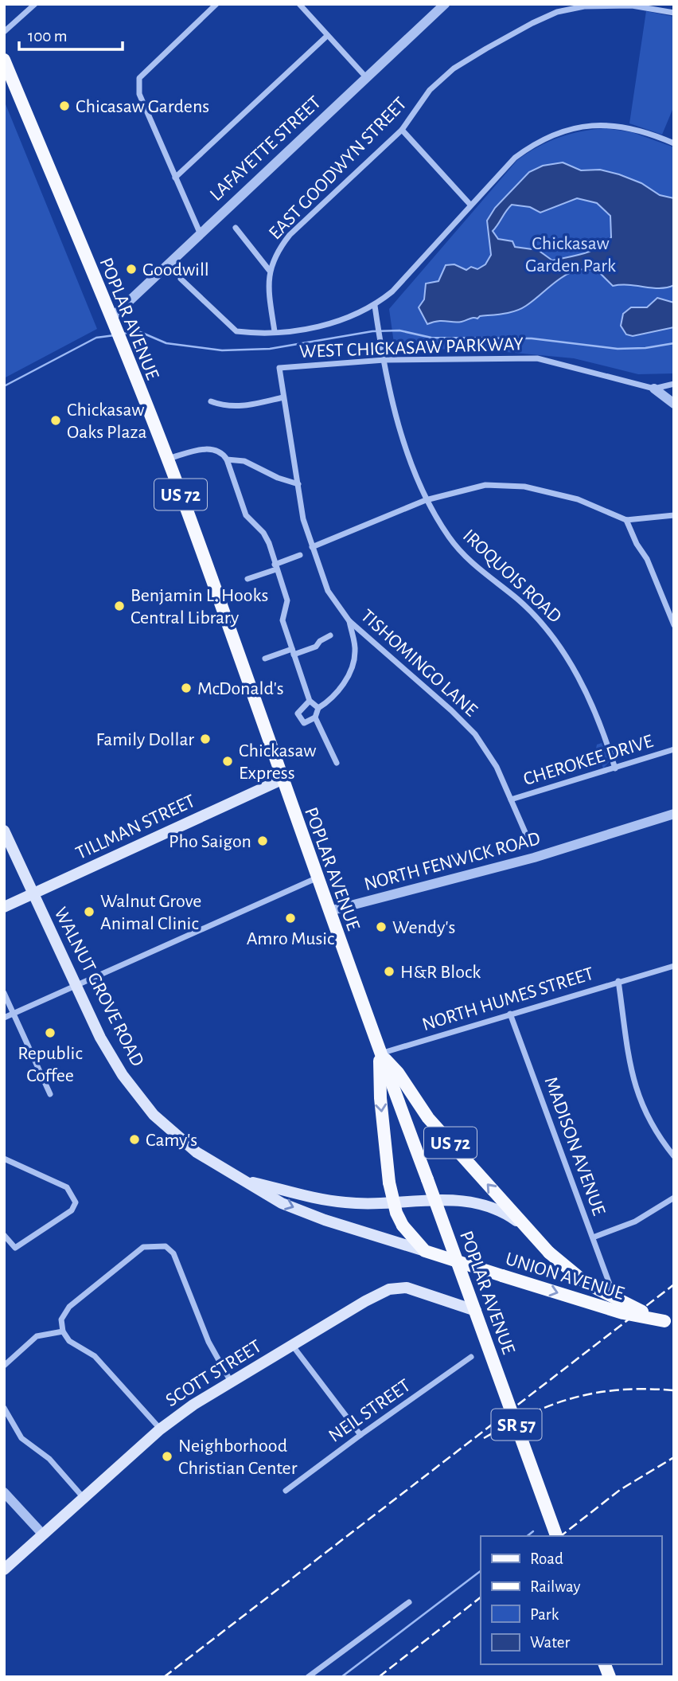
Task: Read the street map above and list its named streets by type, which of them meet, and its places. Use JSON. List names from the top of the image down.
{
  "streets": {
    "main road": [
      "POPLAR AVENUE",
      "US 72",
      "TILLMAN STREET",
      "WALNUT GROVE ROAD",
      "UNION AVENUE",
      "SCOTT STREET",
      "SR 57"
    ],
    "street": [
      "LAFAYETTE STREET",
      "EAST GOODWYN STREET",
      "WEST CHICKASAW PARKWAY",
      "IROQUOIS ROAD",
      "TISHOMINGO LANE",
      "CHEROKEE DRIVE",
      "NORTH FENWICK ROAD",
      "NORTH HUMES STREET",
      "MADISON AVENUE",
      "NEIL STREET"
    ]
  },
  "crossings": [
    ["LAFAYETTE STREET", "POPLAR AVENUE"],
    ["POPLAR AVENUE", "US 72"],
    ["POPLAR AVENUE", "TILLMAN STREET"],
    ["POPLAR AVENUE", "NORTH FENWICK ROAD"],
    ["POPLAR AVENUE", "NORTH HUMES STREET"],
    ["POPLAR AVENUE", "SCOTT STREET"],
    ["WEST CHICKASAW PARKWAY", "IROQUOIS ROAD"],
    ["WEST CHICKASAW PARKWAY", "TISHOMINGO LANE"],
    ["US 72", "WALNUT GROVE ROAD"],
    ["US 72", "NORTH HUMES STREET"],
    ["US 72", "UNION AVENUE"],
    ["IROQUOIS ROAD", "CHEROKEE DRIVE"],
    ["TISHOMINGO LANE", "CHEROKEE DRIVE"],
    ["TILLMAN STREET", "WALNUT GROVE ROAD"],
    ["WALNUT GROVE ROAD", "UNION AVENUE"],
    ["NORTH HUMES STREET", "MADISON AVENUE"]
  ],
  "parks": ["Chickasaw Garden Park"],
  "places": [
    "Chicasaw Gardens",
    "Goodwill",
    "Chickasaw Oaks Plaza",
    "Benjamin L. Hooks Central Library",
    "McDonald's",
    "Family Dollar",
    "Chickasaw Express",
    "Pho Saigon",
    "Walnut Grove Animal Clinic",
    "Amro Music",
    "Wendy's",
    "H&R Block",
    "Republic Coffee",
    "Camy's",
    "Neighborhood Christian Center"
  ],
  "legend": [
    "Road",
    "Railway",
    "Park",
    "Water"
  ],
  "scale_bar": "100 m"
}
